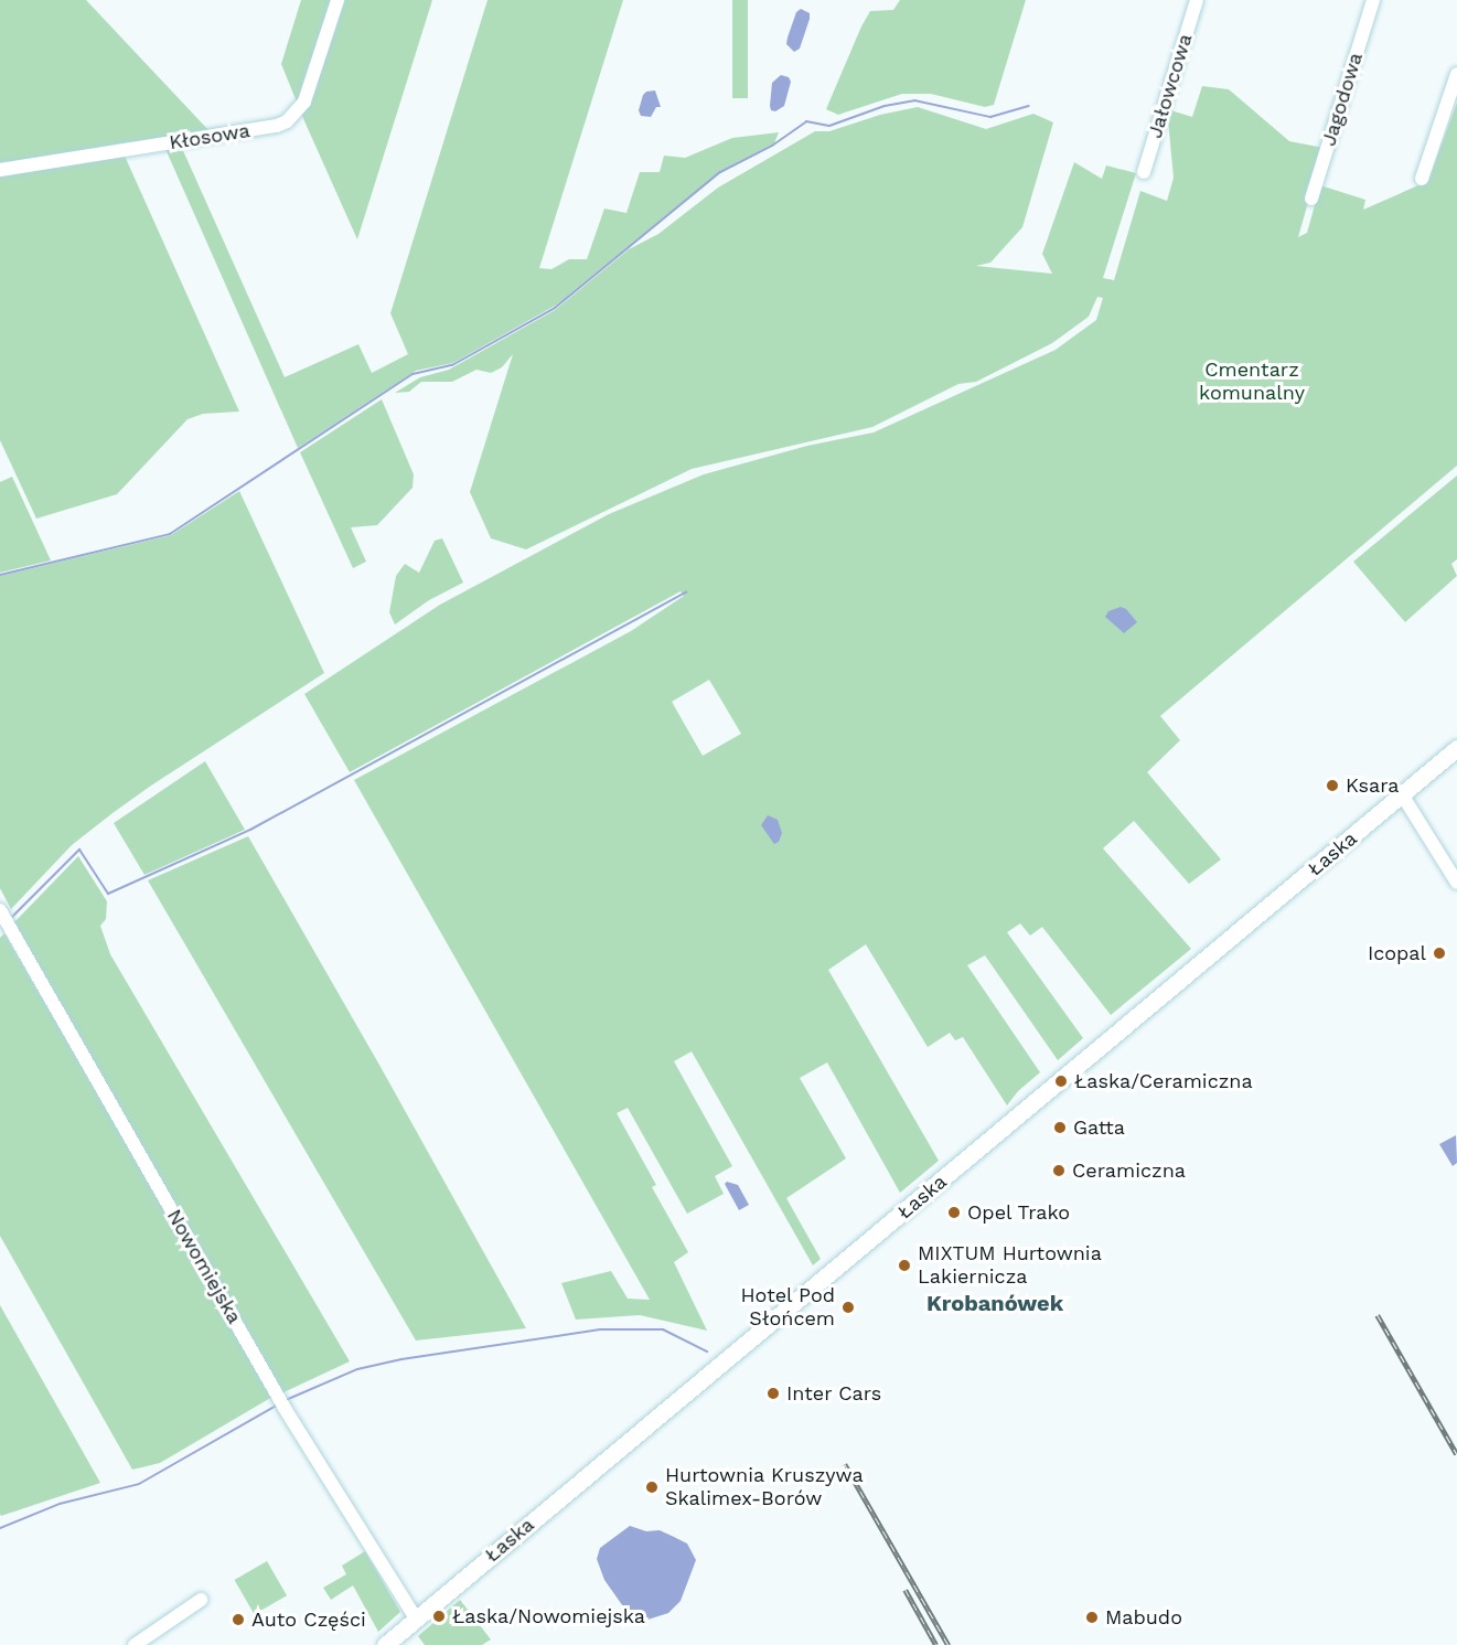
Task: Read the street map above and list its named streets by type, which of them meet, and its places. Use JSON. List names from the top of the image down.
{
  "streets": {
    "main road": ["Łaska"],
    "street": [
      "Jałowcowa",
      "Jagodowa",
      "Kłosowa",
      "Nowomiejska"
    ]
  },
  "crossings": [
    ["Łaska", "Nowomiejska"]
  ],
  "districts": ["Krobanówek"],
  "parks": ["Cmentarz komunalny"],
  "places": [
    "Ksara",
    "Icopal",
    "Łaska/Ceramiczna",
    "Gatta",
    "Ceramiczna",
    "Opel Trako",
    "MIXTUM Hurtownia Lakiernicza",
    "Hotel Pod Słońcem",
    "Inter Cars",
    "Hurtownia Kruszywa Skalimex-Borów",
    "Łaska/Nowomiejska",
    "Mabudo",
    "Auto Części"
  ]
}
